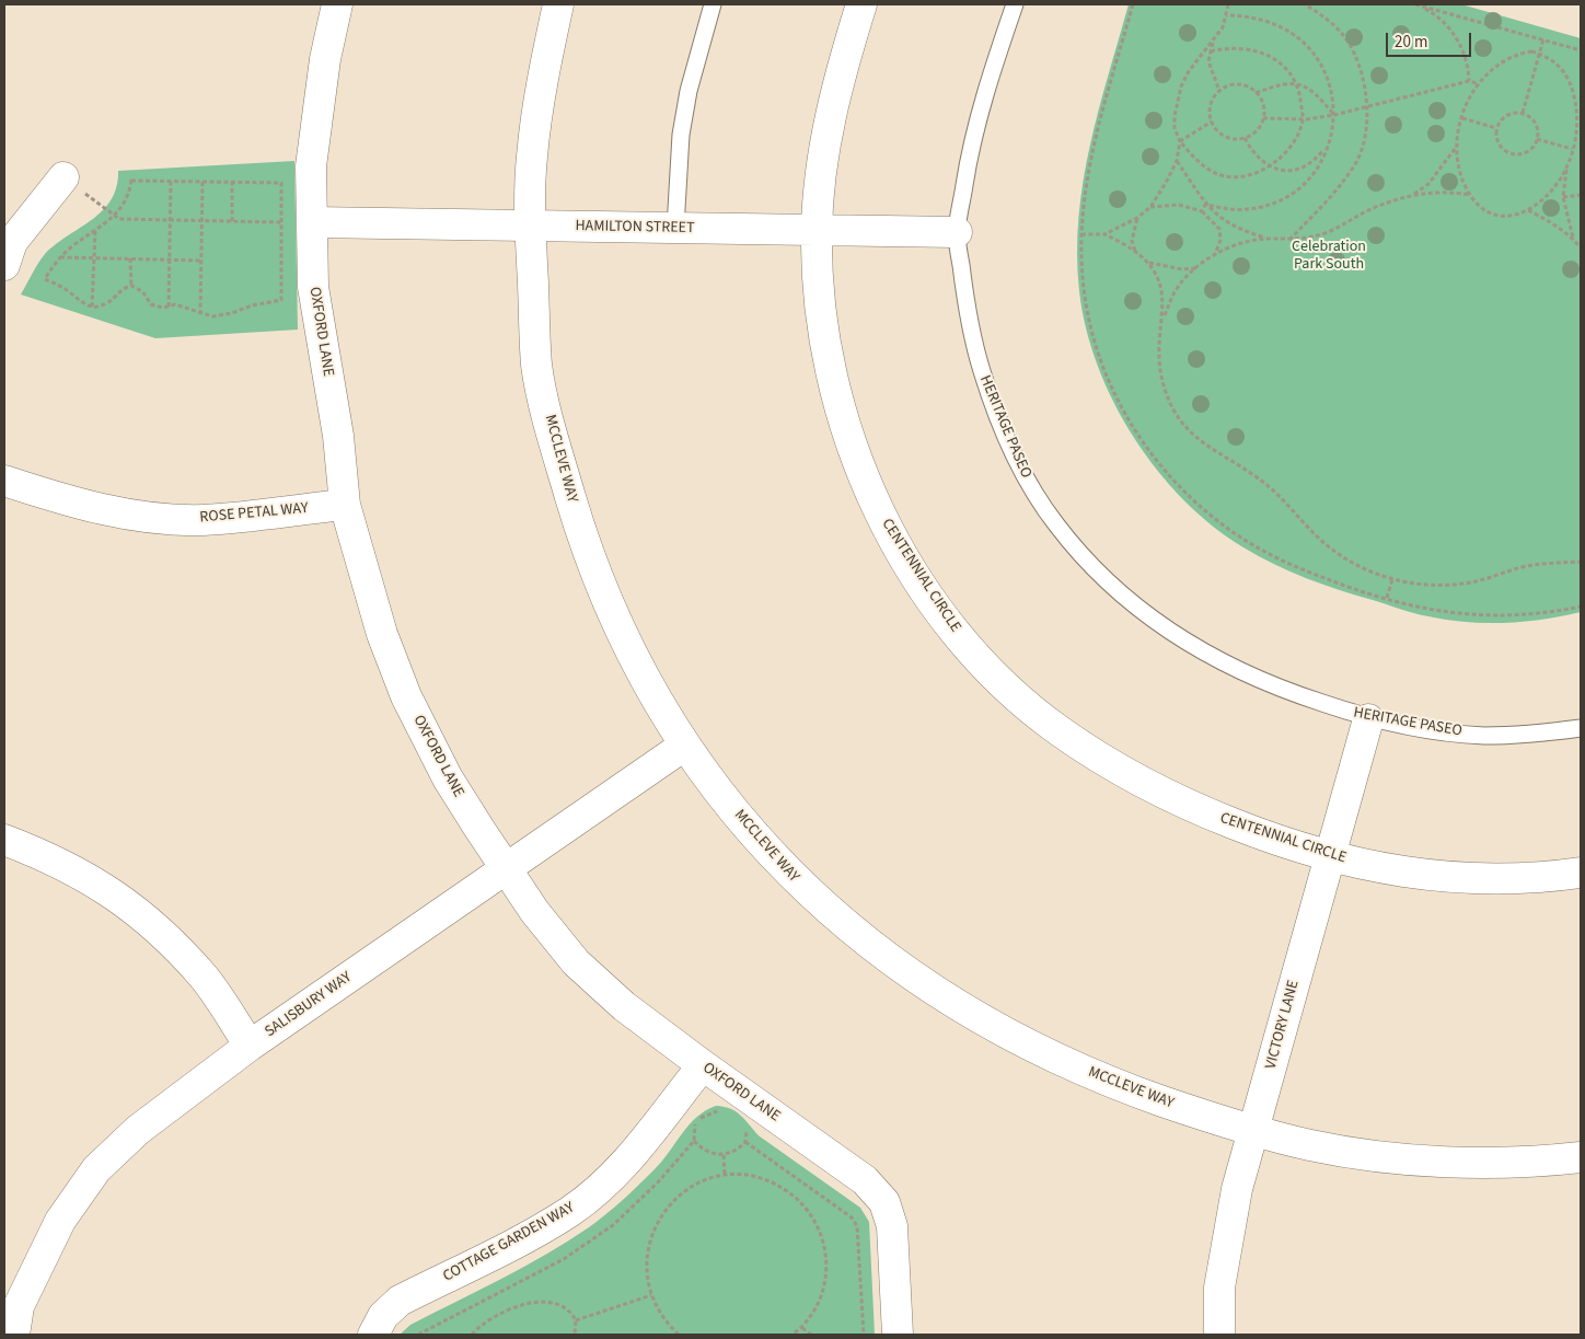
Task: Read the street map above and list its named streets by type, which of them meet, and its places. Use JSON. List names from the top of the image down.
{
  "streets": {
    "street": [
      "HAMILTON STREET",
      "OXFORD LANE",
      "MCCLEVE WAY",
      "ROSE PETAL WAY",
      "CENTENNIAL CIRCLE",
      "SALISBURY WAY",
      "VICTORY LANE",
      "COTTAGE GARDEN WAY"
    ],
    "lane": ["HERITAGE PASEO"]
  },
  "crossings": [
    ["HAMILTON STREET", "OXFORD LANE"],
    ["HAMILTON STREET", "HERITAGE PASEO"],
    ["HAMILTON STREET", "MCCLEVE WAY"],
    ["HAMILTON STREET", "CENTENNIAL CIRCLE"],
    ["OXFORD LANE", "ROSE PETAL WAY"],
    ["OXFORD LANE", "SALISBURY WAY"],
    ["OXFORD LANE", "COTTAGE GARDEN WAY"],
    ["HERITAGE PASEO", "VICTORY LANE"],
    ["MCCLEVE WAY", "SALISBURY WAY"],
    ["MCCLEVE WAY", "VICTORY LANE"],
    ["CENTENNIAL CIRCLE", "VICTORY LANE"]
  ],
  "parks": ["Celebration Park South"],
  "scale_bar": "20 m"
}
